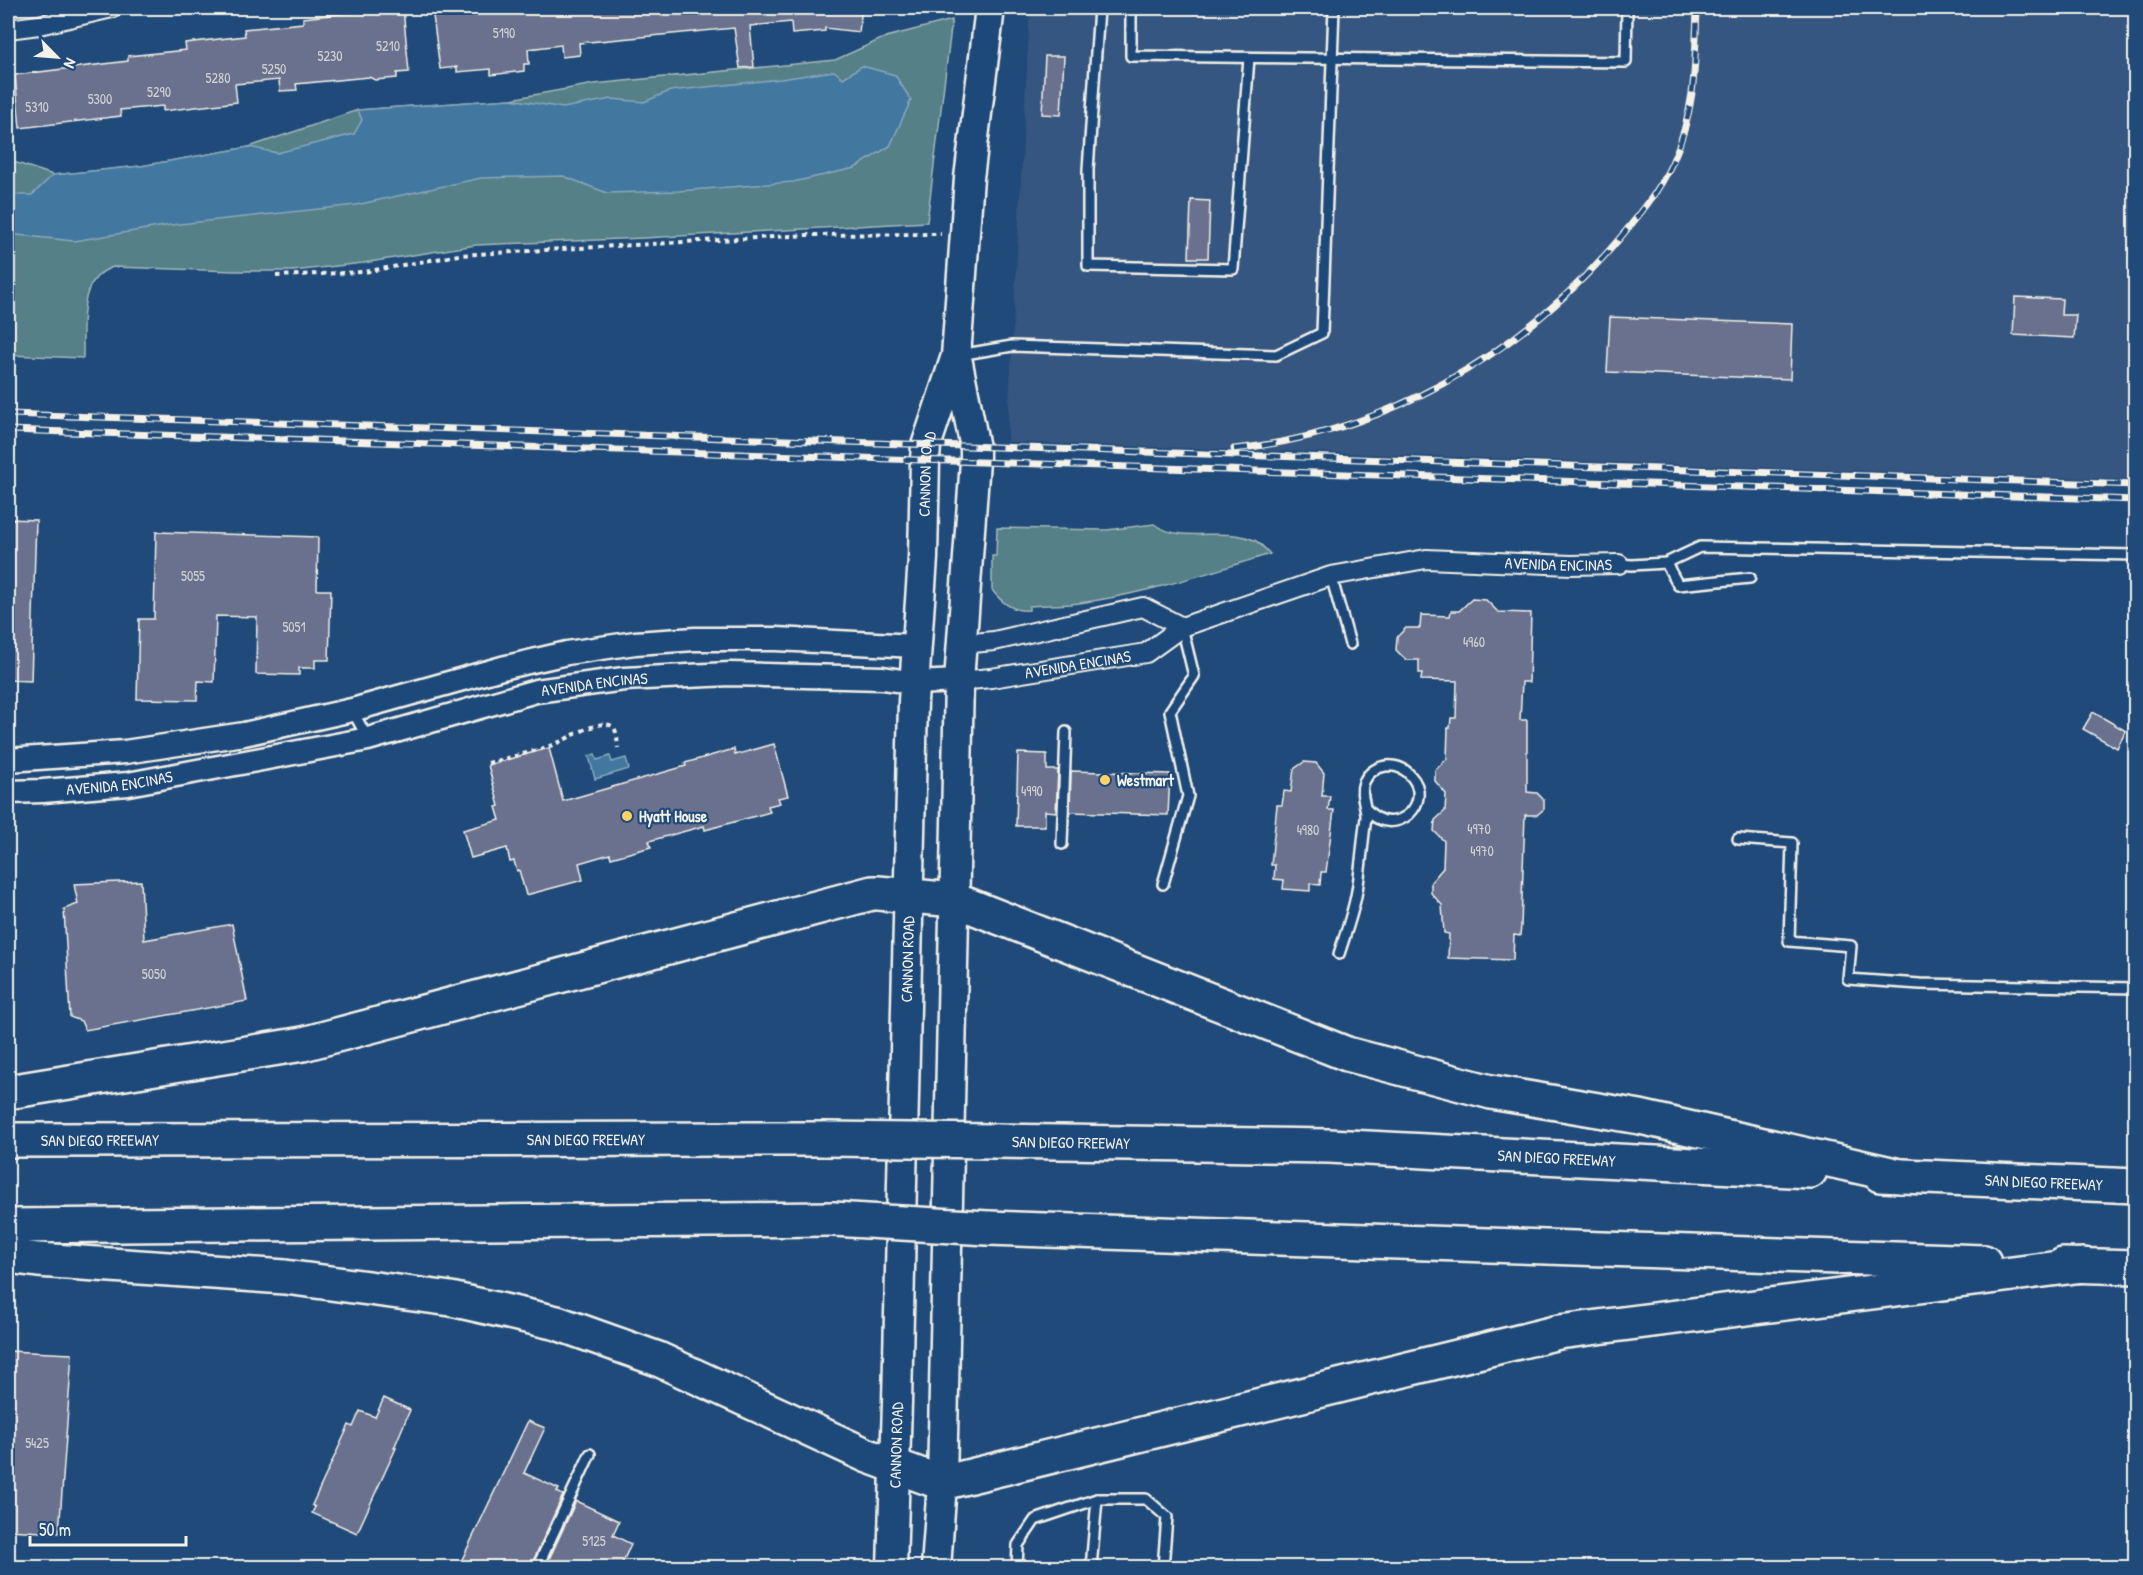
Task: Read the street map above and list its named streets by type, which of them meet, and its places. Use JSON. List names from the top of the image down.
{
  "streets": {
    "highway": ["SAN DIEGO FREEWAY"],
    "main road": ["CANNON ROAD"],
    "street": ["AVENIDA ENCINAS"]
  },
  "crossings": [
    ["CANNON ROAD", "AVENIDA ENCINAS"]
  ],
  "places": ["Westmart", "Hyatt House"],
  "house_numbers": [
    "5190",
    "5210",
    "5230",
    "5250",
    "5280",
    "5290",
    "5300",
    "5310",
    "5055",
    "5051",
    "4960",
    "4990",
    "4970",
    "4980",
    "4970",
    "5050",
    "5425",
    "5125"
  ],
  "scale_bar": "50 m",
  "north": "bottom right"
}
